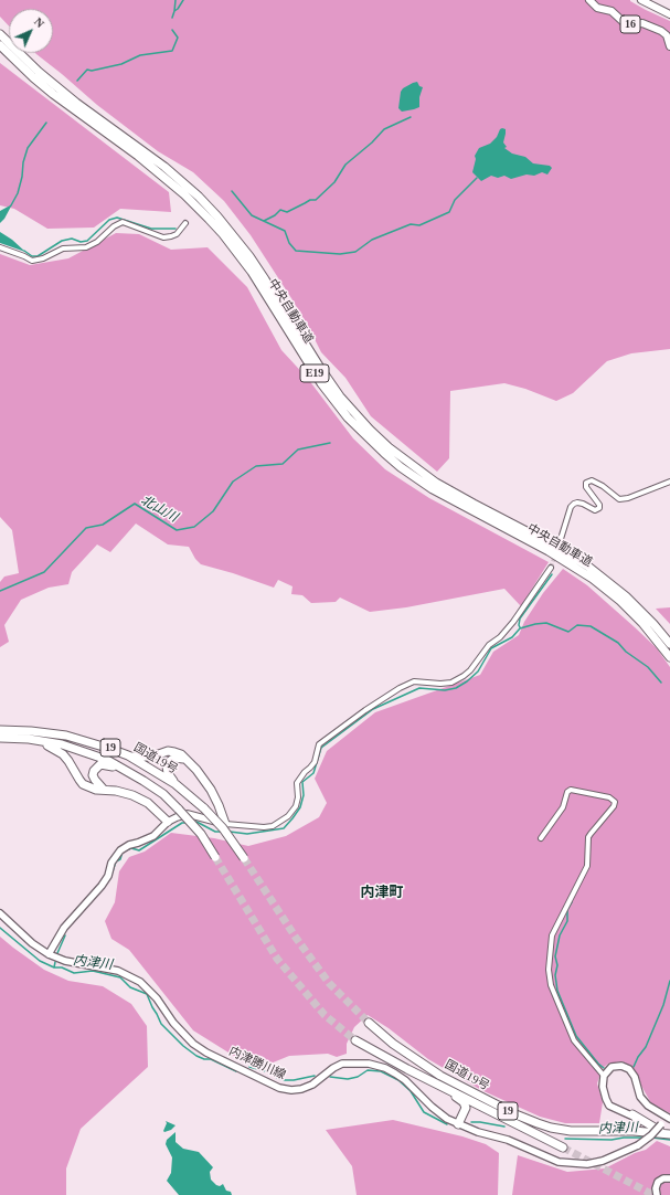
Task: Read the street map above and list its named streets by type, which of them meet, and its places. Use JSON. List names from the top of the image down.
{
  "streets": {
    "highway": [
      "中央自動車道",
      "E19",
      "19",
      "国道19号"
    ],
    "main road": ["16", "内津勝川線"]
  },
  "districts": ["内津町"],
  "water": ["北山川", "内津川"],
  "north": "top right"
}
